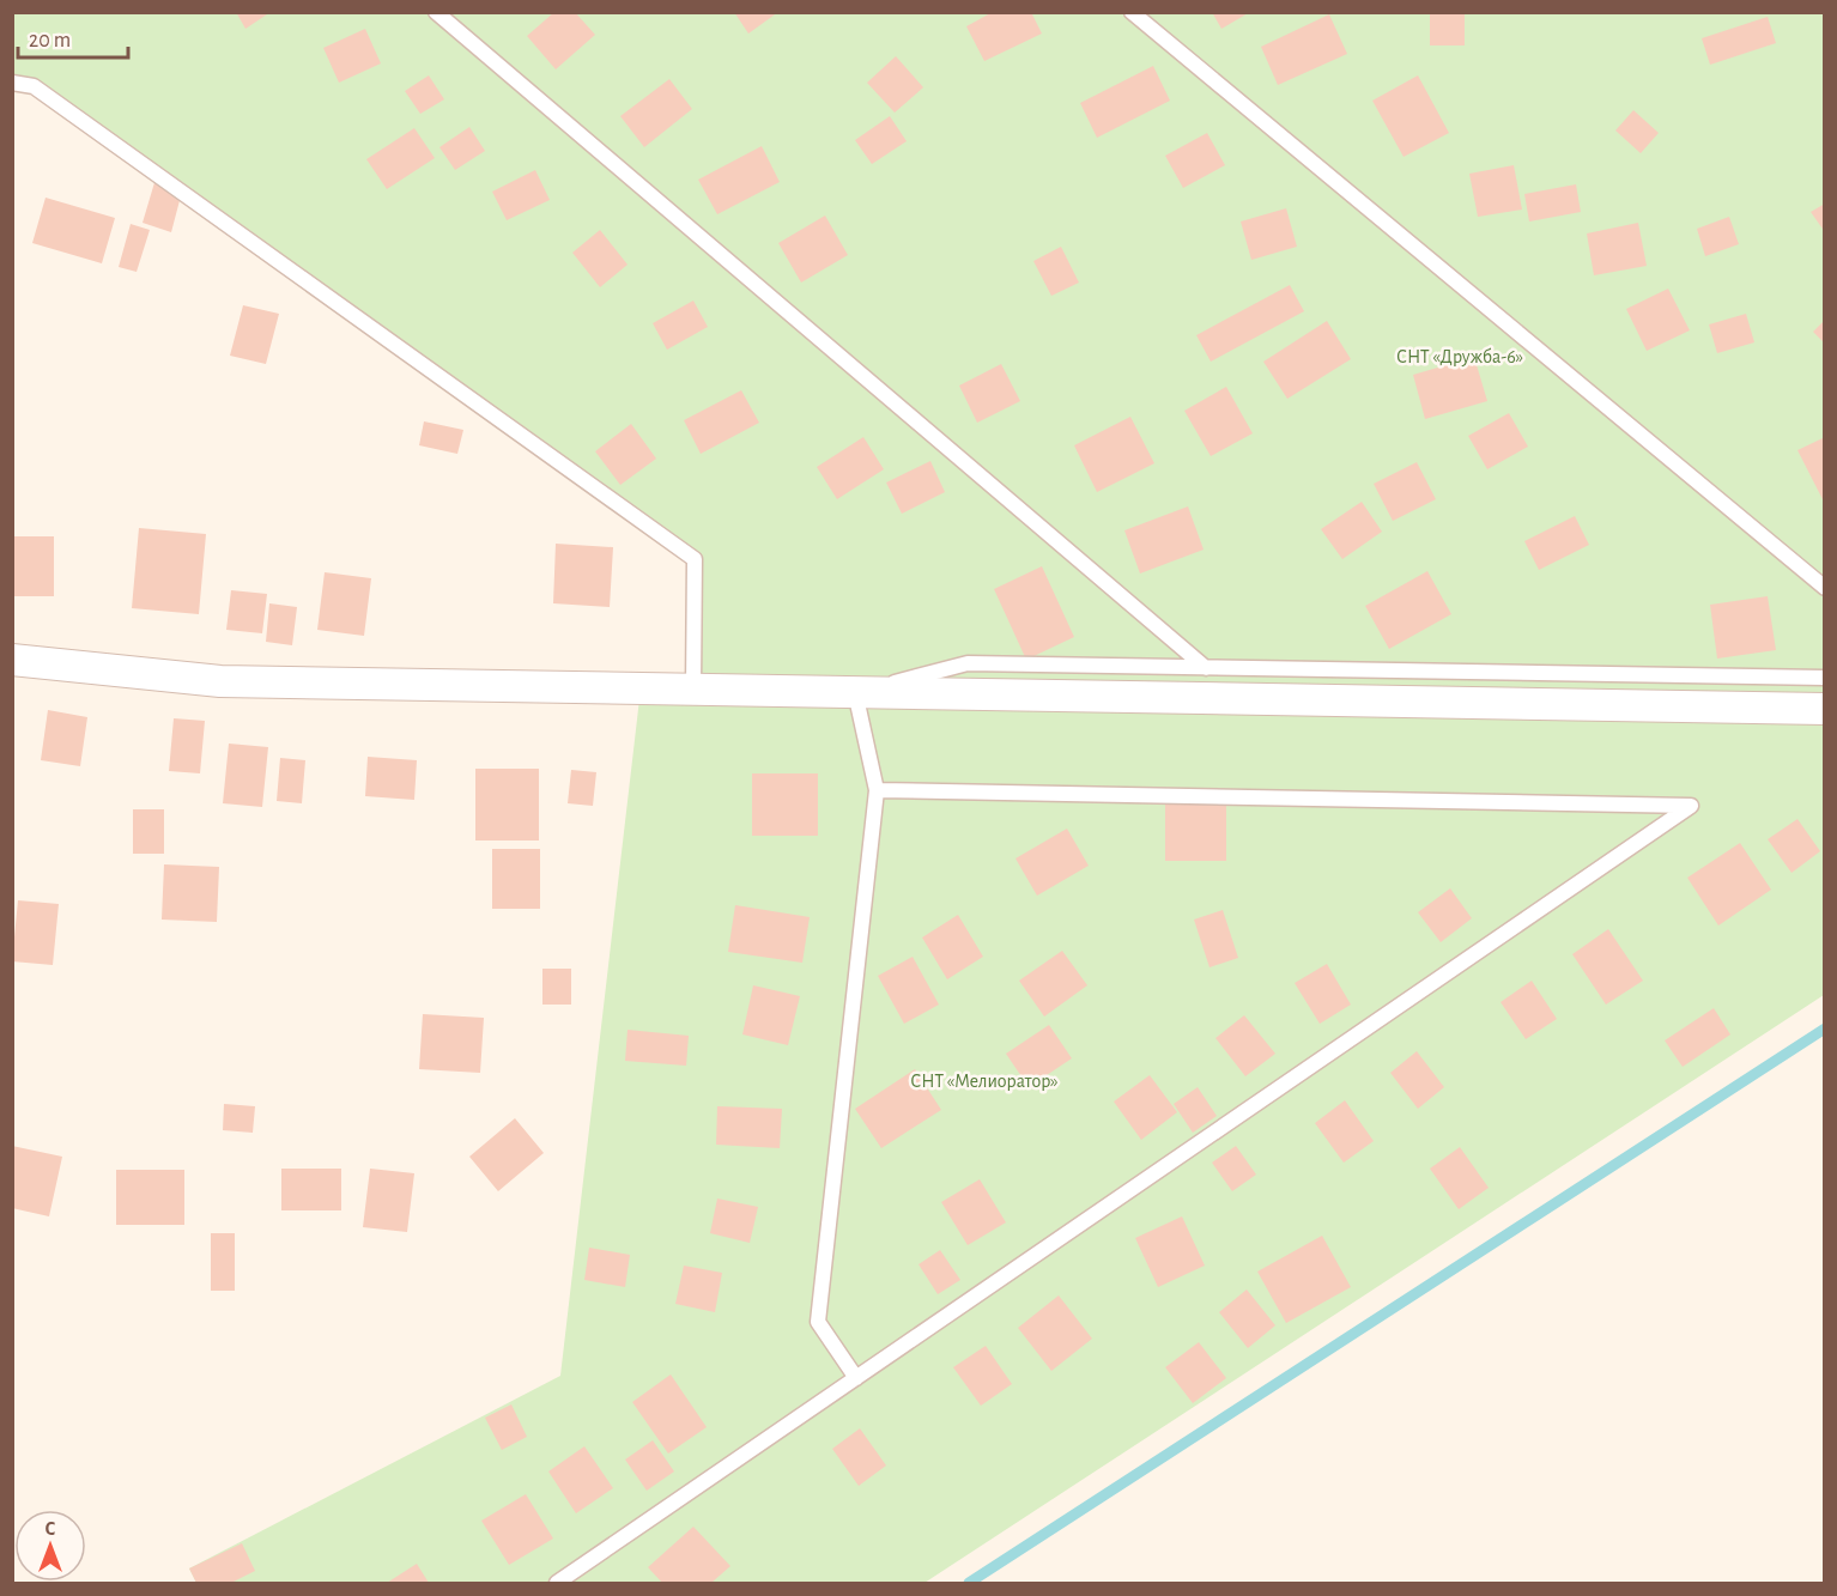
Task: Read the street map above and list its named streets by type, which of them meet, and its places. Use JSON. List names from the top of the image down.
{
  "parks": ["СНТ «Дружба-6»", "СНТ «Мелиоратор»"],
  "scale_bar": "20 m",
  "north": "top"
}
